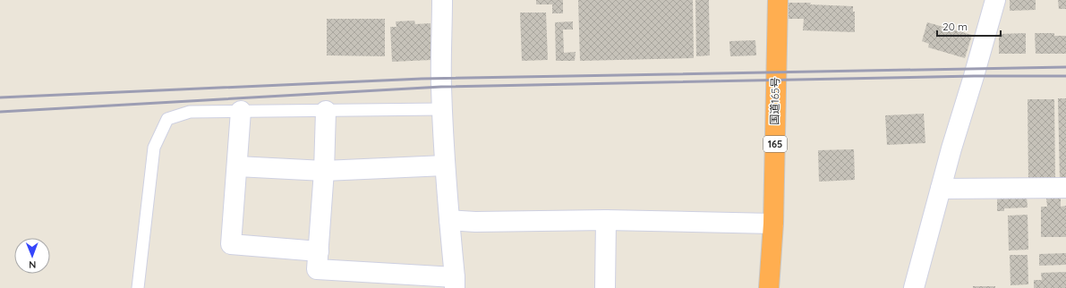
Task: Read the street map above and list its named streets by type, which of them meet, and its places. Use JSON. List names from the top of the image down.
{
  "streets": {
    "highway": ["国道165号", "165"]
  },
  "scale_bar": "20 m",
  "north": "bottom"
}
